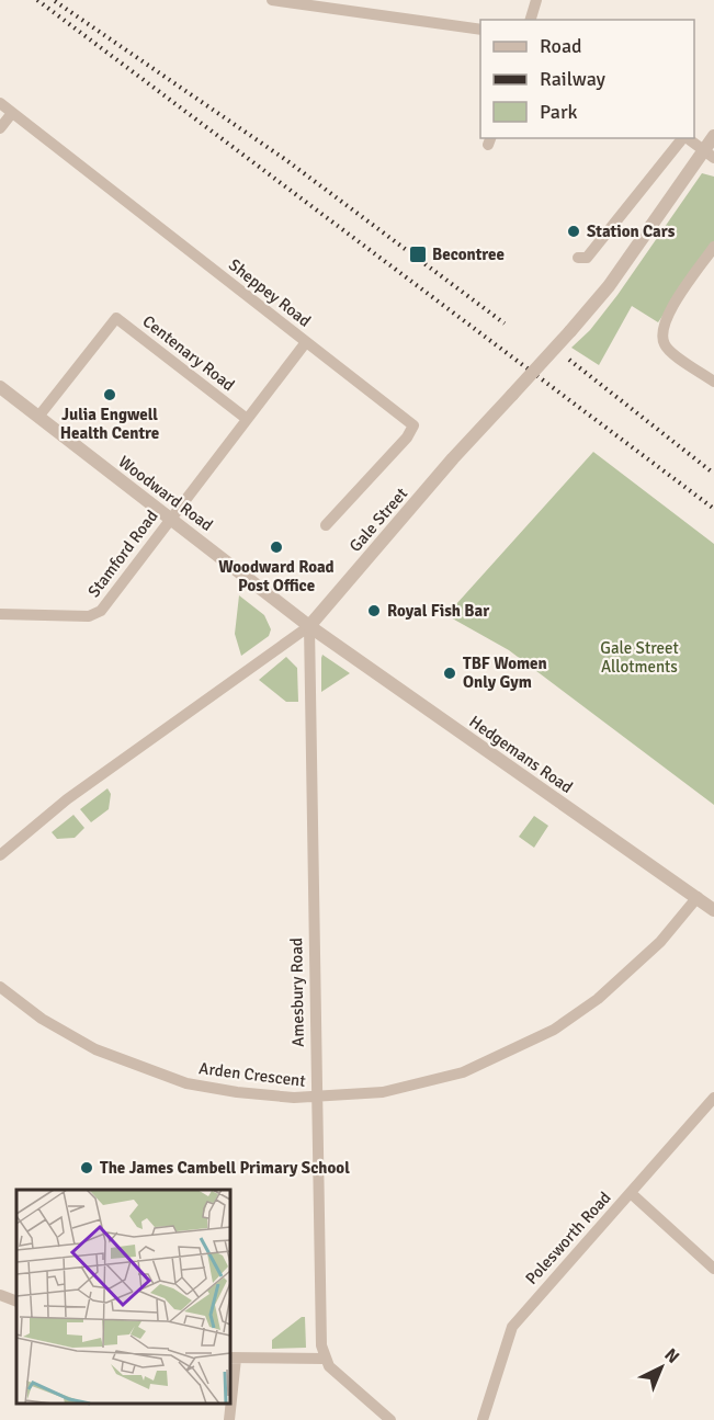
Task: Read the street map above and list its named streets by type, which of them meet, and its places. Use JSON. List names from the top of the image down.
{
  "streets": {
    "street": [
      "Sheppey Road",
      "Centenary Road",
      "Woodward Road",
      "Gale Street",
      "Stamford Road",
      "Hedgemans Road",
      "Amesbury Road",
      "Arden Crescent",
      "Polesworth Road"
    ]
  },
  "crossings": [
    ["Sheppey Road", "Stamford Road"],
    ["Centenary Road", "Woodward Road"],
    ["Centenary Road", "Stamford Road"],
    ["Woodward Road", "Gale Street"],
    ["Woodward Road", "Stamford Road"],
    ["Woodward Road", "Hedgemans Road"],
    ["Woodward Road", "Amesbury Road"],
    ["Gale Street", "Hedgemans Road"],
    ["Gale Street", "Amesbury Road"],
    ["Hedgemans Road", "Amesbury Road"],
    ["Hedgemans Road", "Arden Crescent"],
    ["Amesbury Road", "Arden Crescent"]
  ],
  "parks": ["Gale Street Allotments"],
  "places": {
    "other": [
      "Station Cars",
      "Julia Engwell Health Centre",
      "Woodward Road Post Office",
      "Royal Fish Bar",
      "TBF Women Only Gym",
      "The James Cambell Primary School"
    ],
    "transit": ["Becontree"]
  },
  "legend": ["Road", "Railway", "Park"],
  "north": "top right"
}
